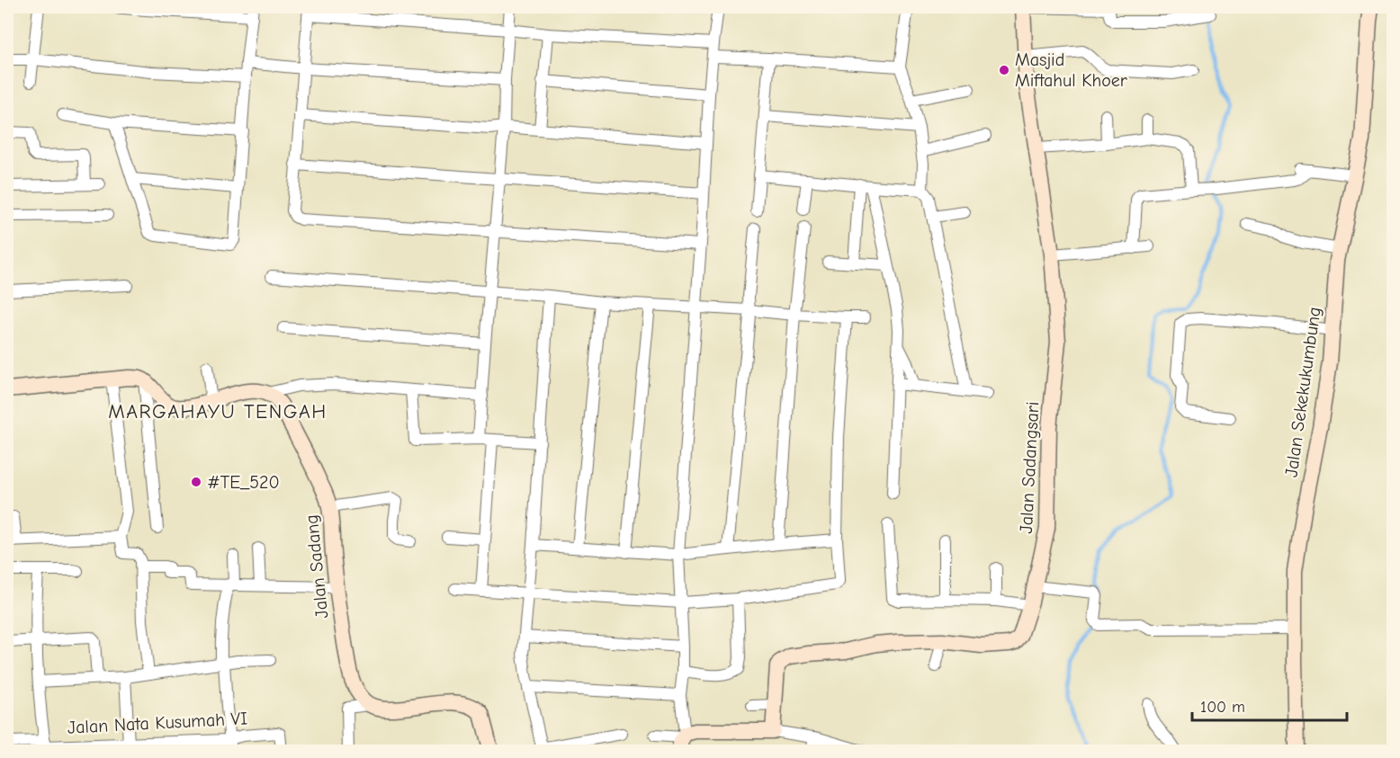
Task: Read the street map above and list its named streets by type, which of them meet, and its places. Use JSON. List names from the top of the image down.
{
  "streets": {
    "street": [
      "Jalan Sekekukumbung",
      "Jalan Sadangsari",
      "Jalan Sadang",
      "Jalan Nata Kusumah VI"
    ]
  },
  "districts": ["MARGAHAYU TENGAH"],
  "places": ["Masjid Miftahul Khoer", "#TE_520"],
  "scale_bar": "100 m"
}
